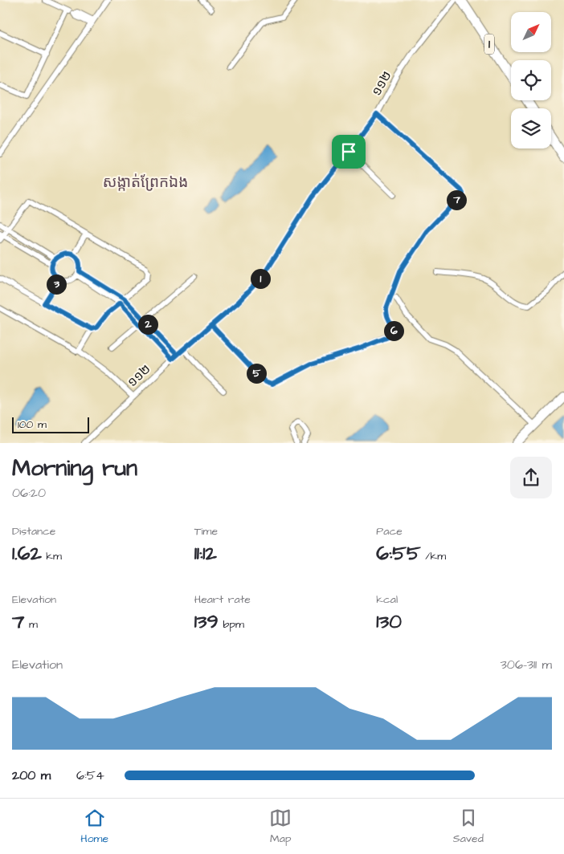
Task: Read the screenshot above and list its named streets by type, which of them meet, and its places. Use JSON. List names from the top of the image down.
{
  "streets": {
    "highway": ["1"],
    "street": ["១១២"]
  },
  "districts": ["សង្កាត់ព្រែកឯង"],
  "scale_bar": "100 m",
  "north": "top right",
  "page": {
    "pins": [
      "7",
      "1",
      "3",
      "2",
      "6",
      "5"
    ],
    "scale": "100 m",
    "heading": ["Morning run", "06:20"],
    "stats": [
      ["Distance", "1.62 km"],
      ["Time", "11:12"],
      ["Pace", "6:55 /km"],
      ["Elevation", "7 m"],
      ["Heart rate", "139 bpm"],
      ["kcal", "130"]
    ],
    "chart": ["Elevation", "306–311 m"],
    "list": [
      {
        "name": "200 m",
        "note": "6:54"
      }
    ],
    "tabs": ["Home", "Map", "Saved"]
  }
}
